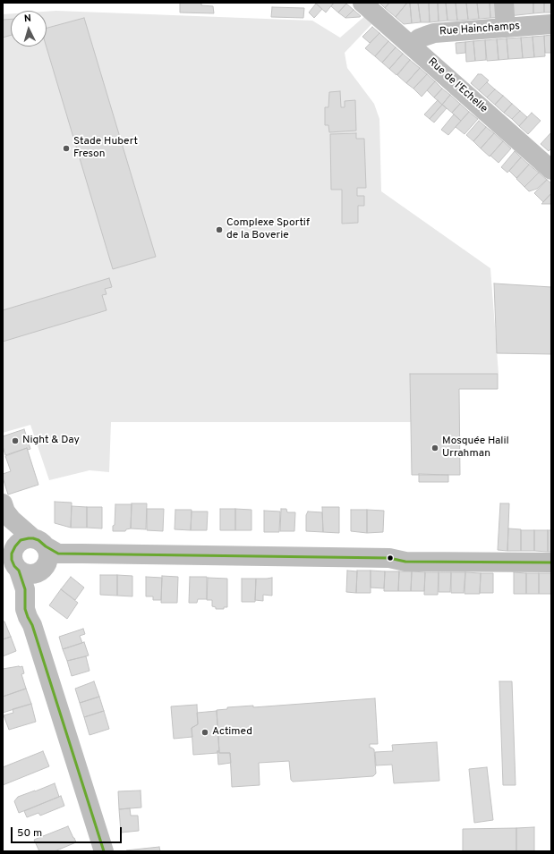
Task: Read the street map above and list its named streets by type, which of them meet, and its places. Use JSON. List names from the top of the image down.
{
  "streets": {
    "street": ["Rue Hainchamps", "Rue de l'Echelle"]
  },
  "crossings": [
    ["Rue Hainchamps", "Rue de l'Echelle"]
  ],
  "places": [
    "Stade Hubert Freson",
    "Complexe Sportif de la Boverie",
    "Night & Day",
    "Mosquée Halil Urrahman",
    "Actimed"
  ],
  "scale_bar": "50 m",
  "north": "top"
}
